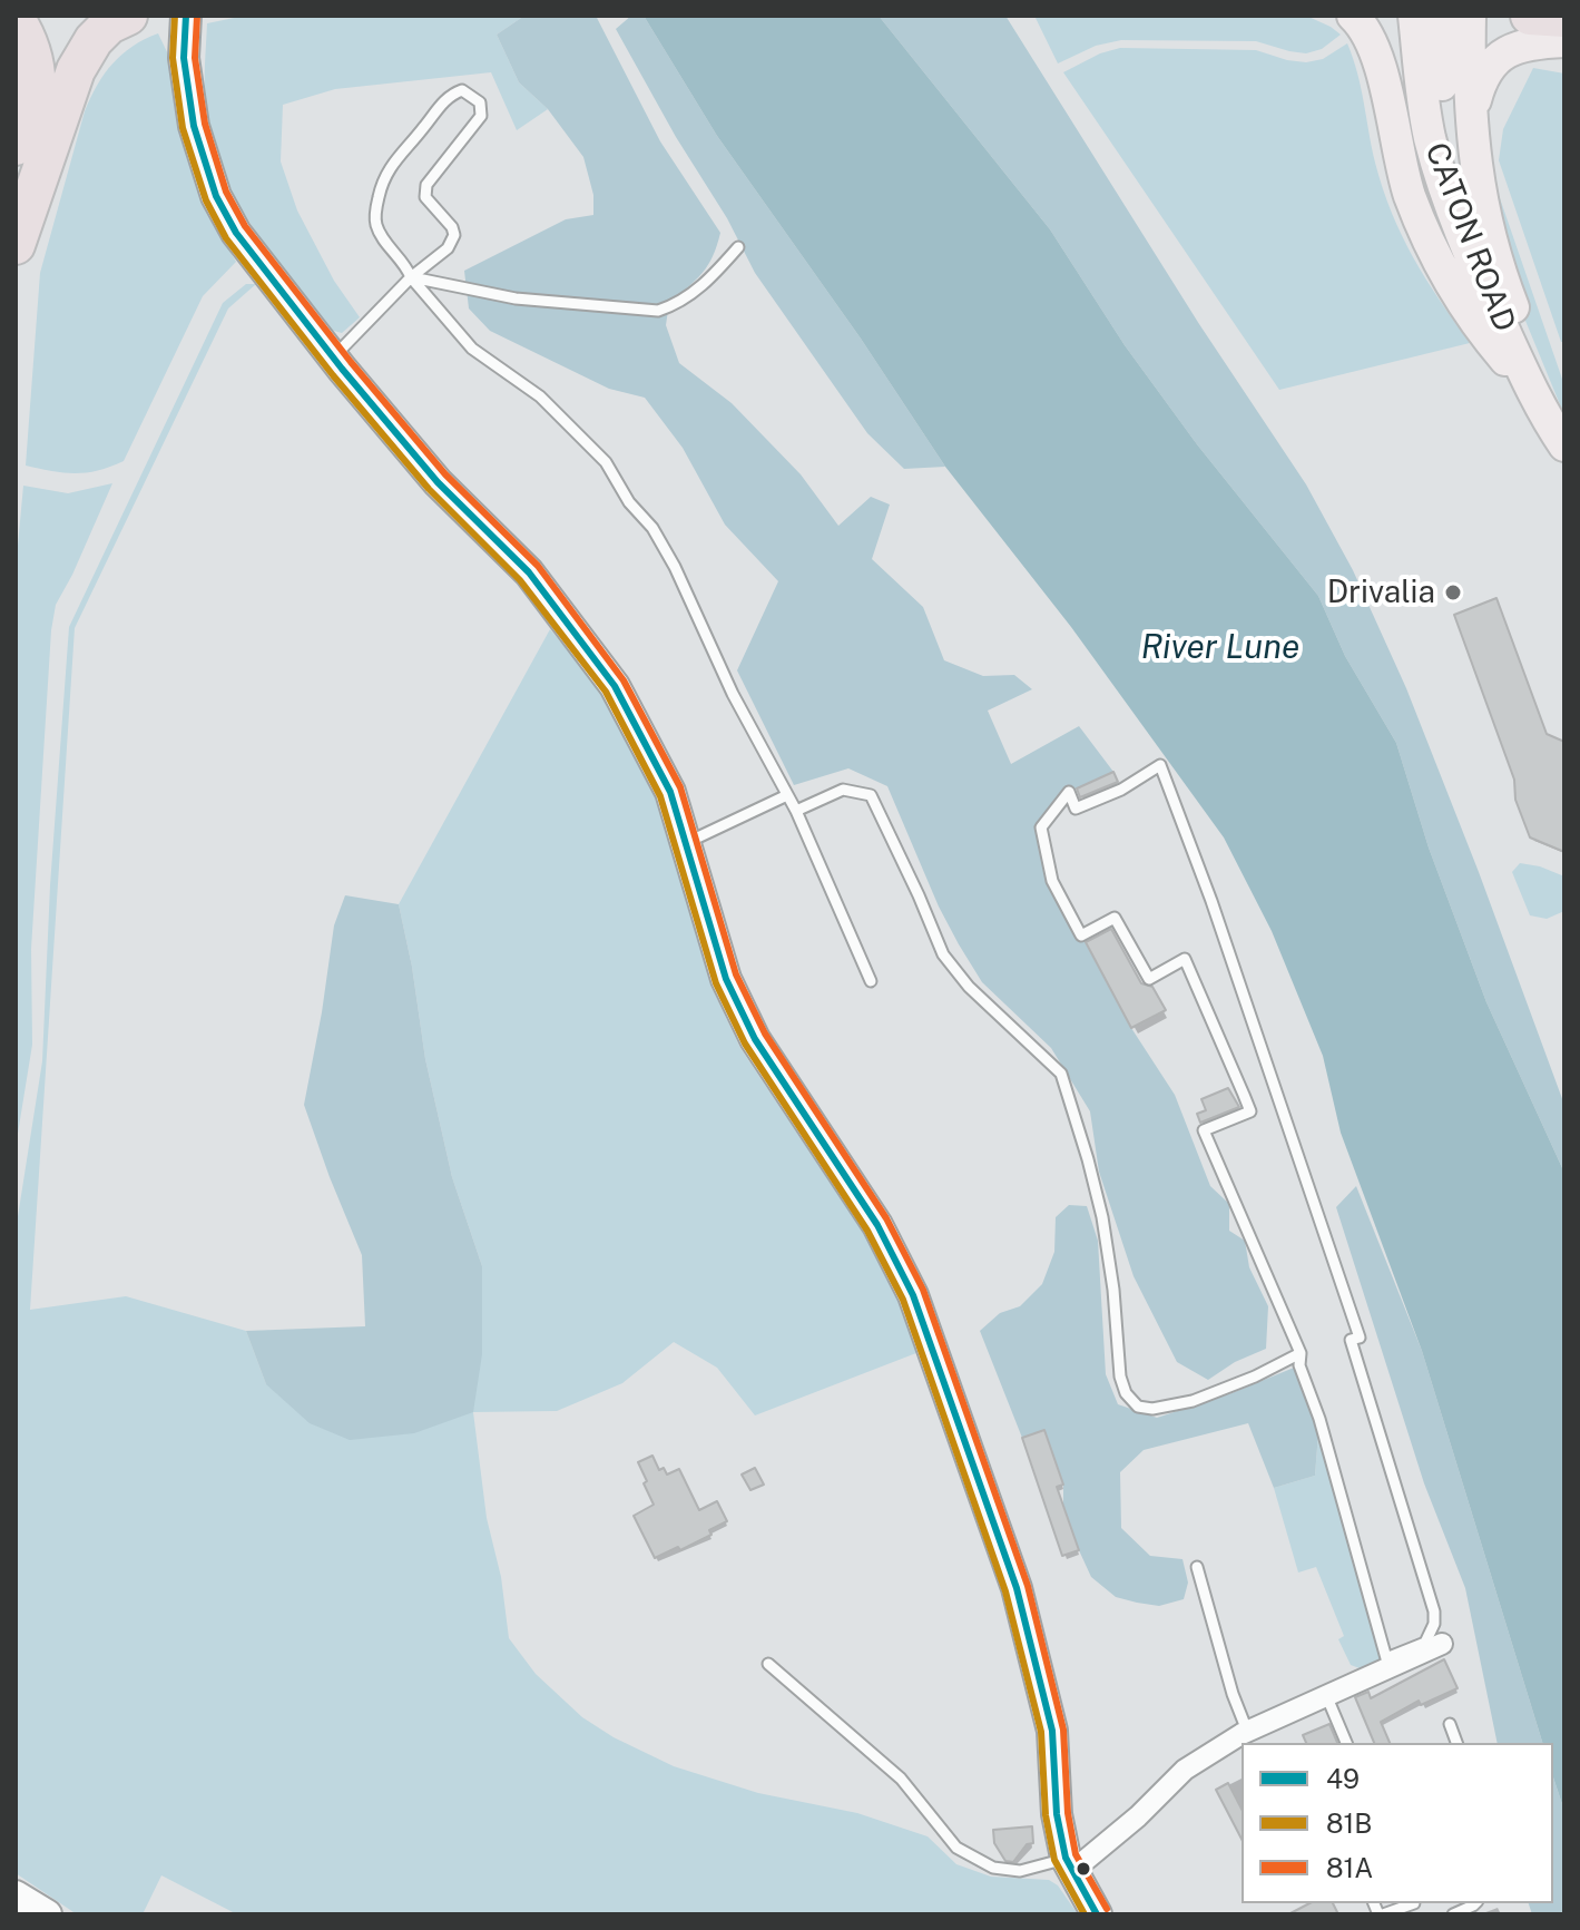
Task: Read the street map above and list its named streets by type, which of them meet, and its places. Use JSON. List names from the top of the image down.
{
  "streets": {
    "main road": ["CATON ROAD"]
  },
  "water": ["River Lune"],
  "places": ["Drivalia"],
  "lines": ["transit line 49", "transit line 81B", "transit line 81A"],
  "legend": ["49", "81B", "81A"]
}
